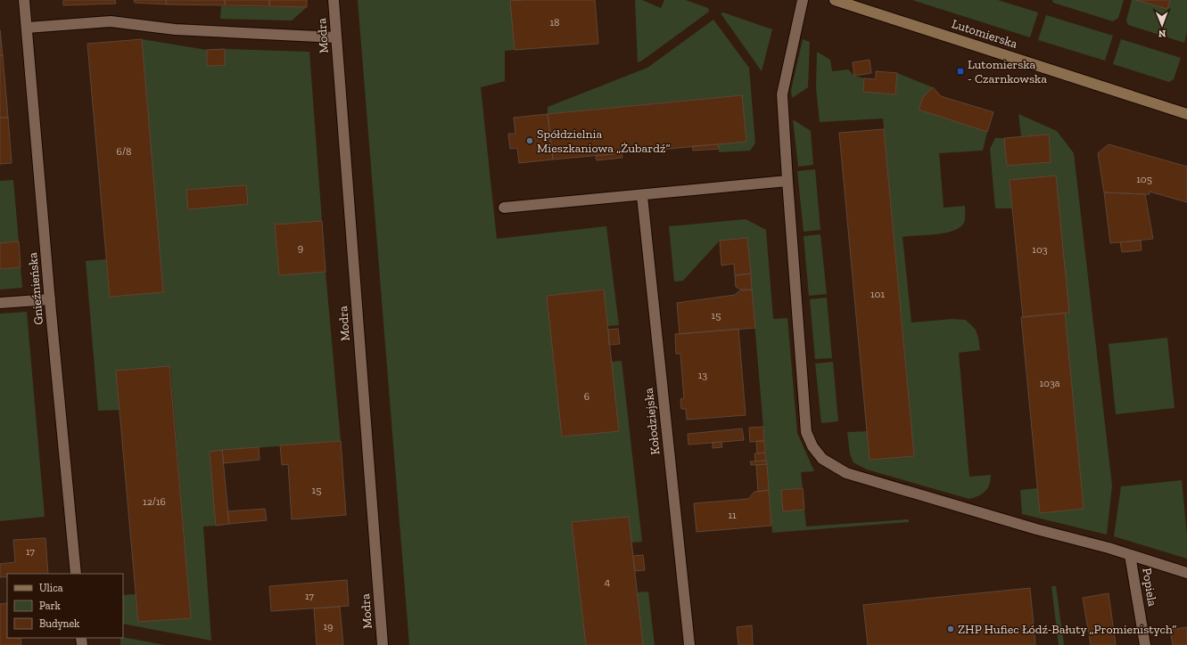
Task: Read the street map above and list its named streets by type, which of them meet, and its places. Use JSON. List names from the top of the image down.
{
  "streets": {
    "main road": ["Lutomierska"],
    "street": [
      "Modra",
      "Gnieźnieńska",
      "Kołodziejska",
      "Popiela"
    ]
  },
  "places": {
    "transit": ["Lutomierska - Czarnkowska"],
    "other": ["Spółdzielnia Mieszkaniowa „Żubardź”", "ZHP Hufiec Łódź-Bałuty „Promienistych”"]
  },
  "house_numbers": [
    "18",
    "6/8",
    "105",
    "9",
    "103",
    "101",
    "15",
    "13",
    "103a",
    "6",
    "15",
    "12/16",
    "11",
    "17",
    "4",
    "17",
    "19"
  ],
  "legend": ["Ulica", "Park", "Budynek"],
  "north": "bottom"
}
